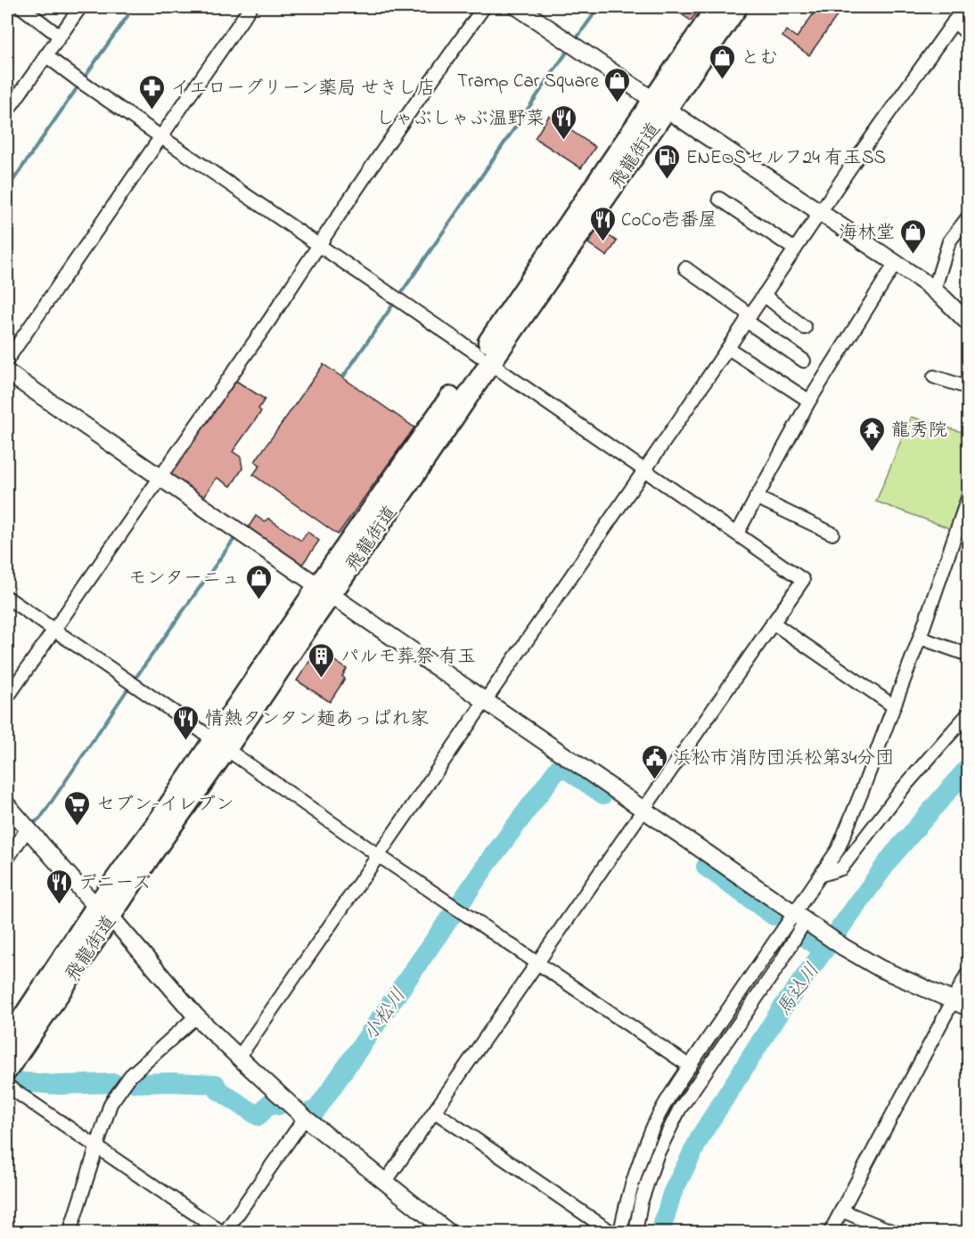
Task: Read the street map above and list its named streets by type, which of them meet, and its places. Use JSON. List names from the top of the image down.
{
  "streets": {
    "highway": ["飛龍街道"]
  },
  "water": ["馬込川", "小松川"],
  "places": {
    "shop": [
      "とむ",
      "Tramp Car Square",
      "海林堂",
      "モンターニュ"
    ],
    "pharmacy": ["イエローグリーン薬局 せきし店"],
    "restaurant": [
      "しゃぶしゃぶ温野菜",
      "CoCo壱番屋",
      "情熱タンタン麺あっぱれ家",
      "デニーズ"
    ],
    "fuel station": ["ENEOSセルフ24 有玉SS"],
    "temple": ["龍秀院"],
    "building": ["パルモ葬祭 有玉"],
    "public building": ["浜松市消防団浜松第34分団"],
    "supermarket": ["セブン-イレブン"]
  }
}
